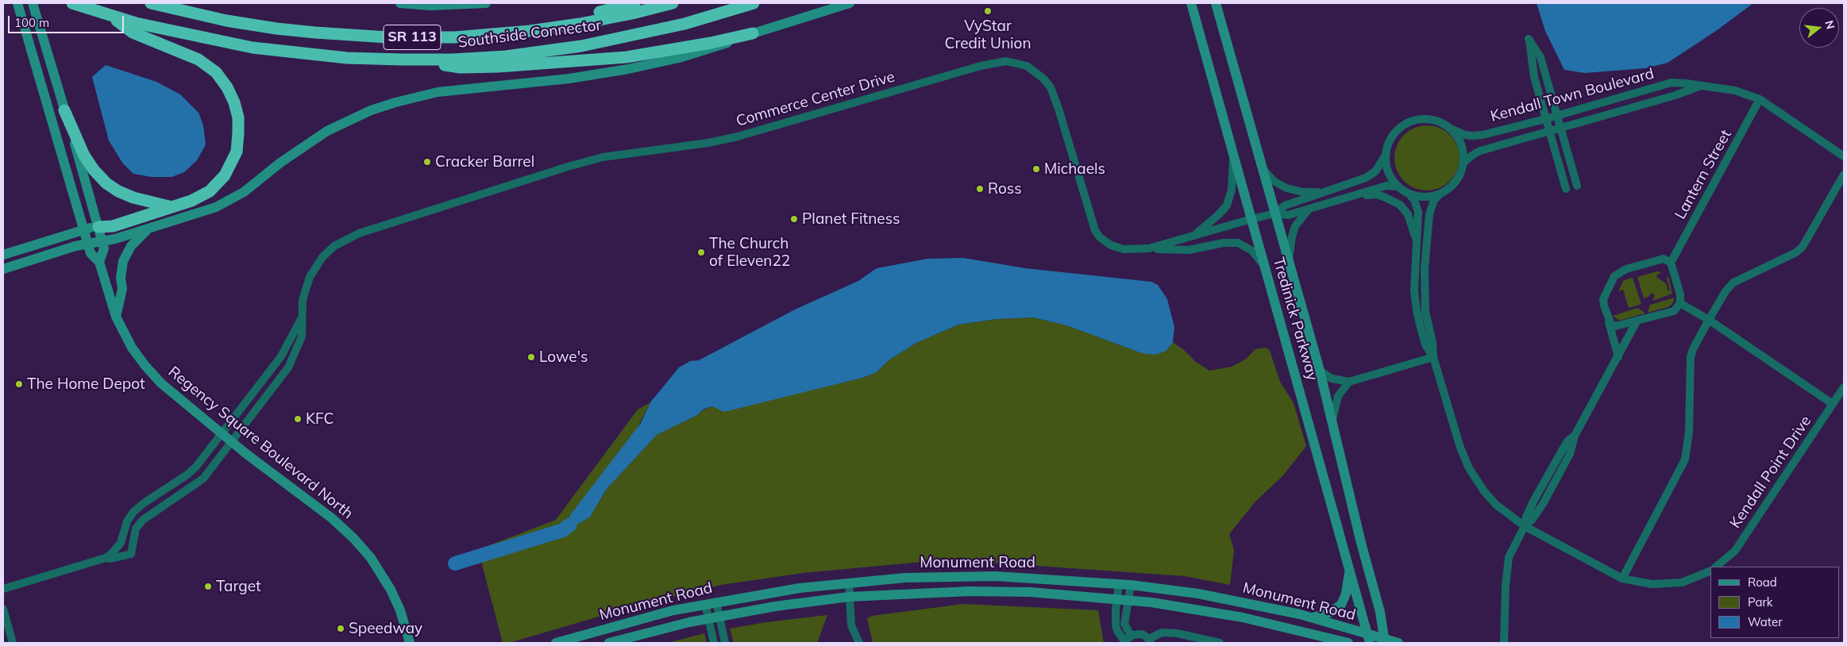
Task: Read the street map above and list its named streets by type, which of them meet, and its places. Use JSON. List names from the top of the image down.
{
  "streets": {
    "highway": ["Southside Connector", "SR 113"],
    "street": [
      "Kendall Town Boulevard",
      "Commerce Center Drive",
      "Lantern Street",
      "Tredinick Parkway",
      "Regency Square Boulevard North",
      "Kendall Point Drive",
      "Monument Road"
    ]
  },
  "crossings": [
    ["Kendall Town Boulevard", "Commerce Center Drive"],
    ["Kendall Town Boulevard", "Lantern Street"],
    ["Commerce Center Drive", "Tredinick Parkway"],
    ["Commerce Center Drive", "Regency Square Boulevard North"],
    ["Tredinick Parkway", "Monument Road"]
  ],
  "places": [
    "VyStar Credit Union",
    "Cracker Barrel",
    "Michaels",
    "Ross",
    "Planet Fitness",
    "The Church of Eleven22",
    "Lowe's",
    "The Home Depot",
    "KFC",
    "Target",
    "Speedway"
  ],
  "legend": ["Road", "Park", "Water"],
  "scale_bar": "100 m",
  "north": "right"
}
